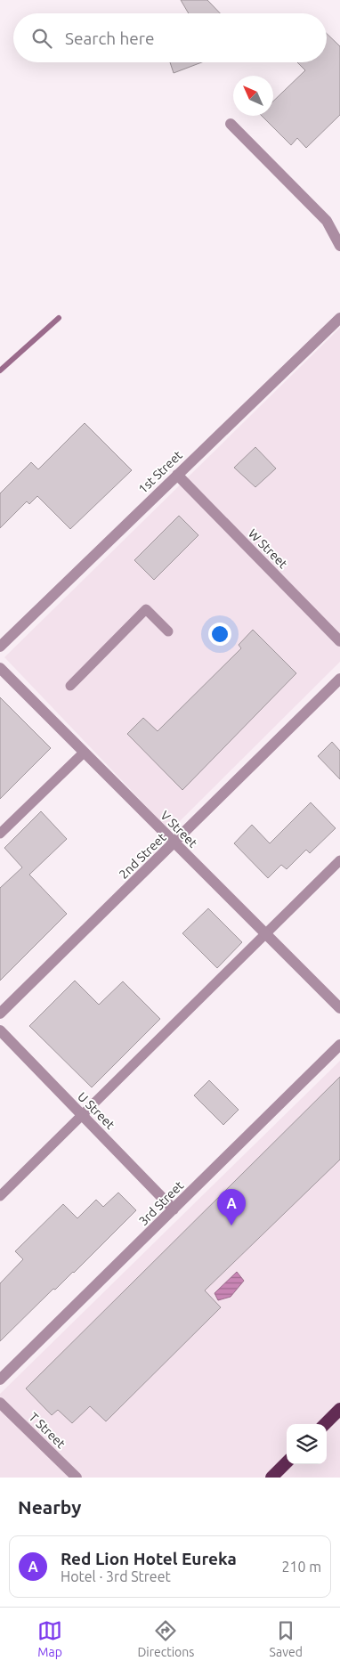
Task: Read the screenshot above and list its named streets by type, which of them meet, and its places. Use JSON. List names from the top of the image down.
{
  "streets": {
    "street": [
      "1st Street",
      "W Street",
      "V Street",
      "2nd Street",
      "U Street",
      "3rd Street",
      "T Street"
    ]
  },
  "crossings": [
    ["1st Street", "W Street"],
    ["V Street", "2nd Street"],
    ["U Street", "3rd Street"]
  ],
  "north": "top left",
  "page": {
    "search": "Search here",
    "pins": "A",
    "heading": "Nearby",
    "list": [
      {
        "mark": "A",
        "name": "Red Lion Hotel Eureka",
        "note": "Hotel · 3rd Street",
        "value": "210 m"
      }
    ],
    "nav": ["Map", "Directions", "Saved"]
  }
}
